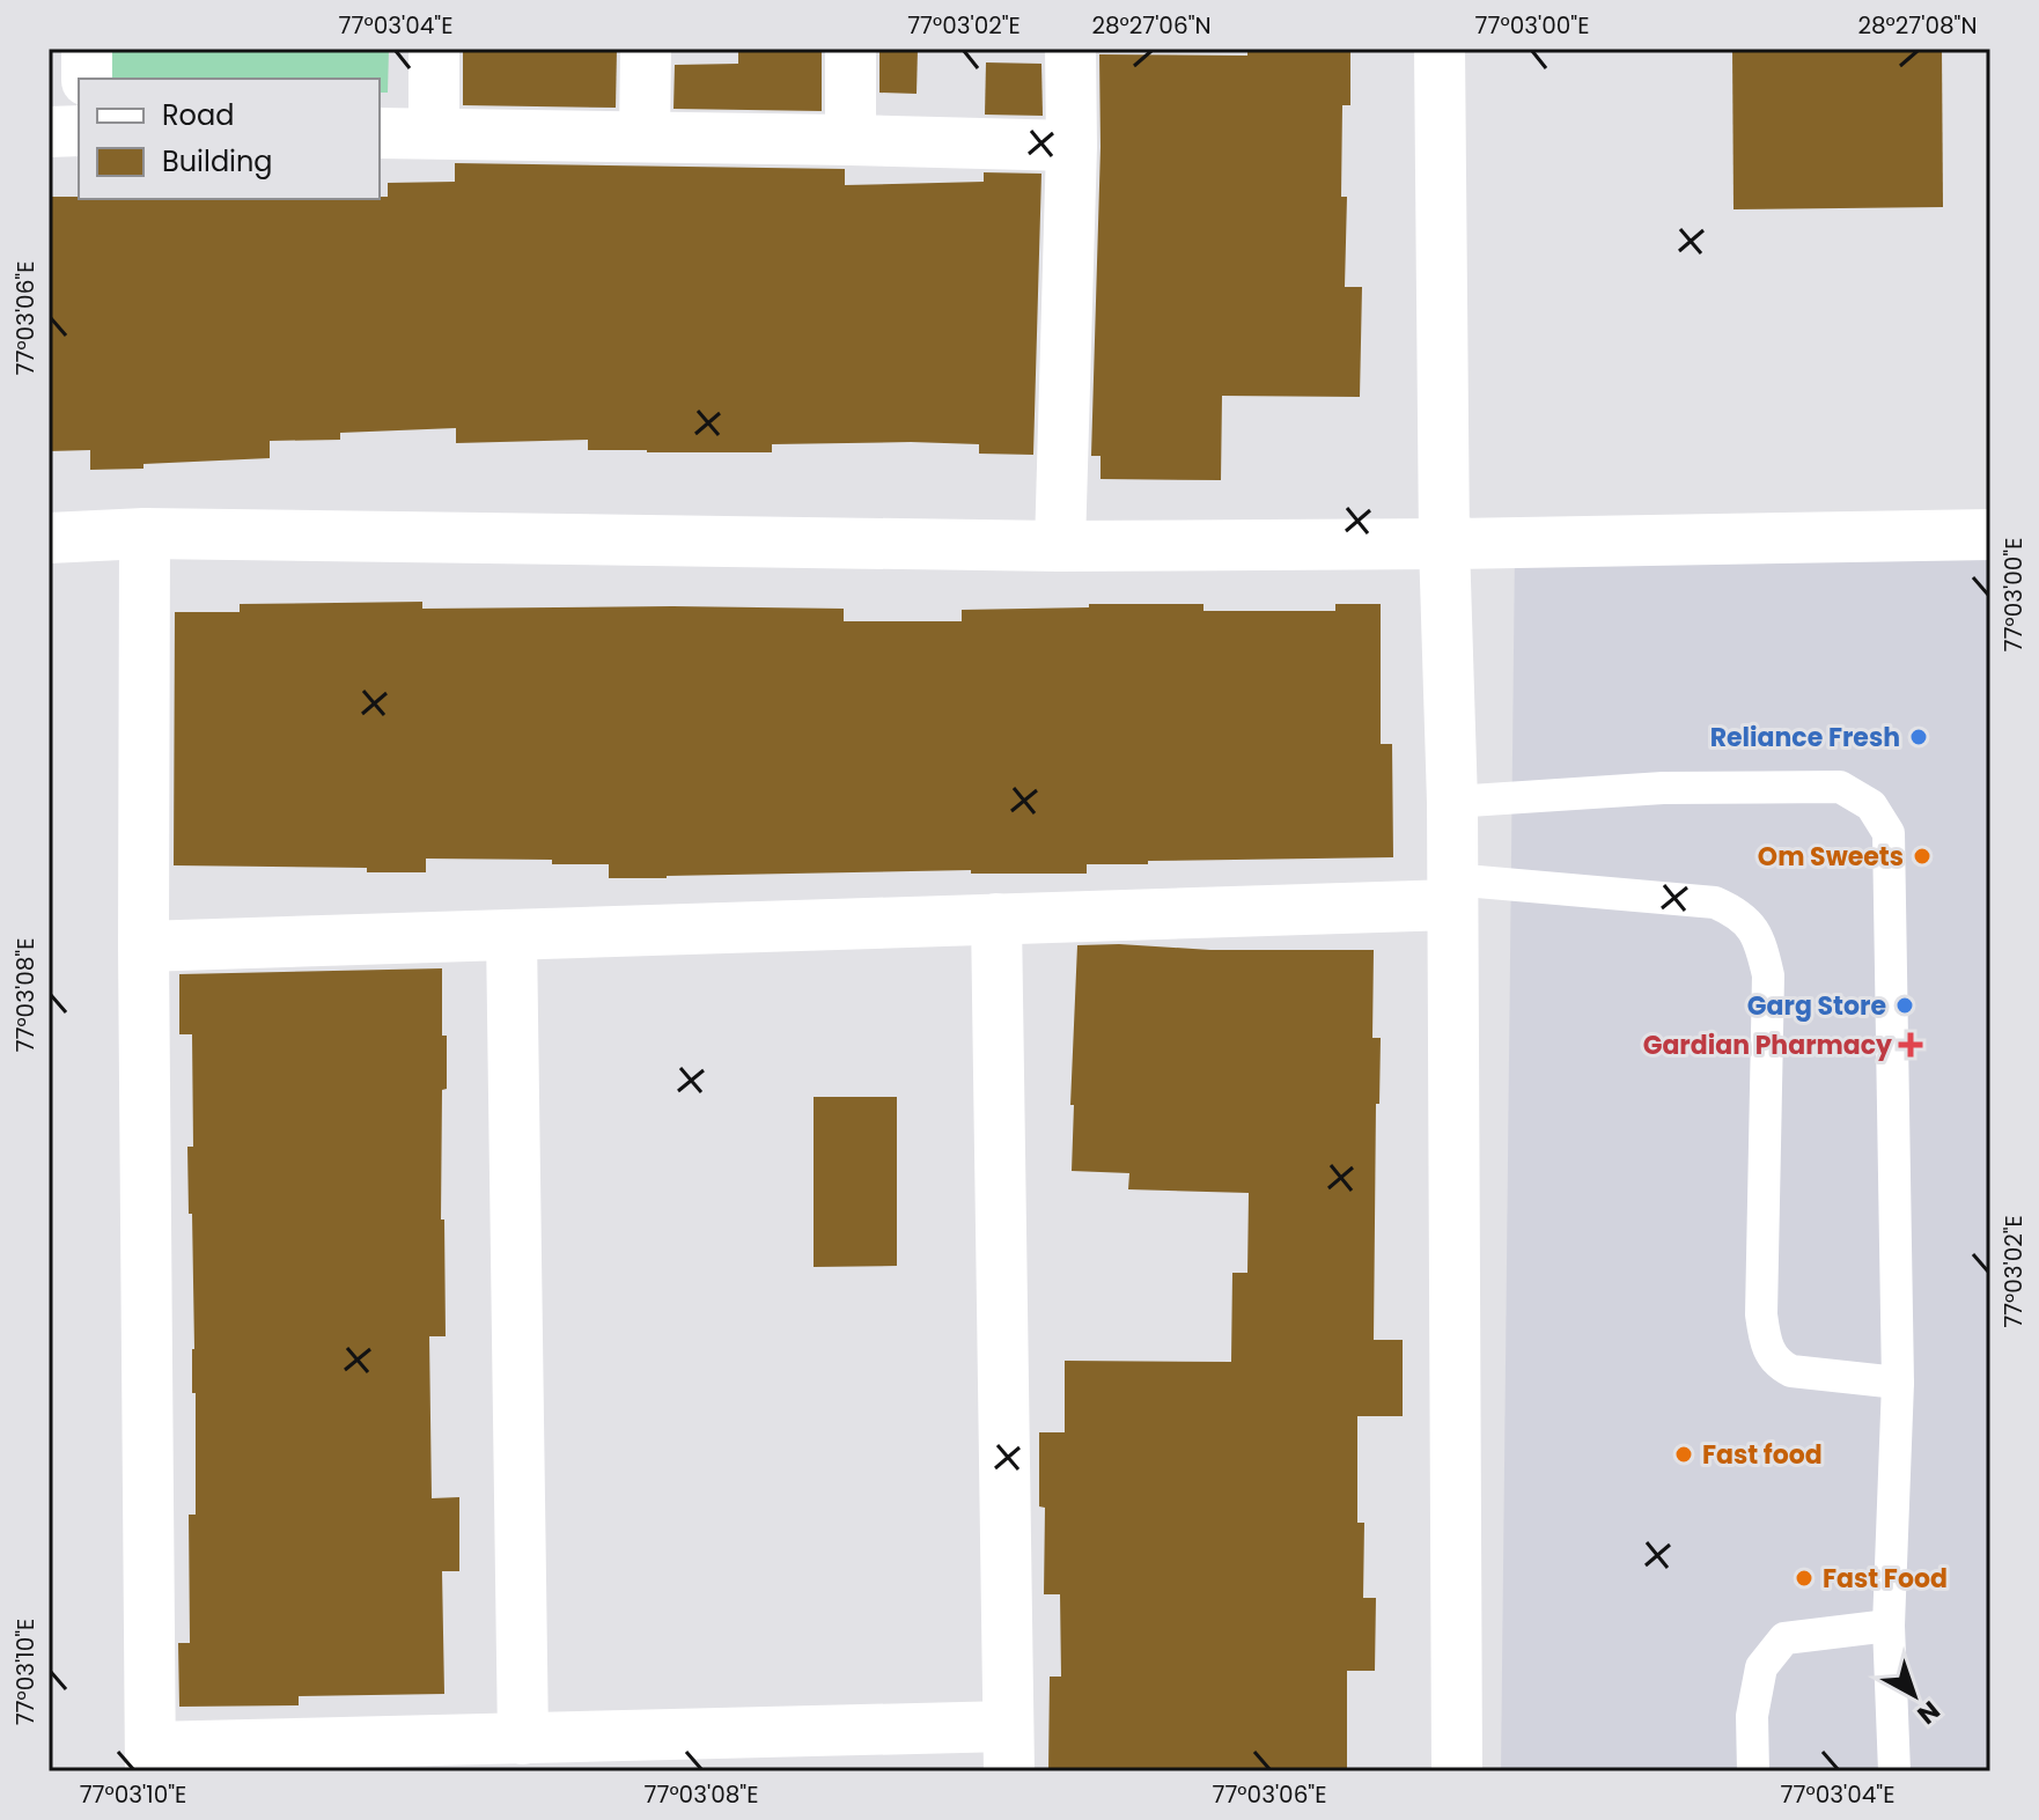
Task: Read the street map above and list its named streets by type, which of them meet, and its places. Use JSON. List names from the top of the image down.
{
  "places": {
    "other": [
      "Reliance Fresh",
      "Om Sweets",
      "Garg Store",
      "Fast food",
      "Fast Food"
    ],
    "health": ["Gardian Pharmacy"]
  },
  "legend": ["Road", "Building"],
  "north": "bottom right",
  "coordinates": [
    "77°03'04\"E",
    "77°03'02\"E",
    "28°27'06\"N",
    "77°03'00\"E",
    "28°27'08\"N",
    "77°03'06\"E",
    "77°03'08\"E",
    "77°03'10\"E"
  ]
}
